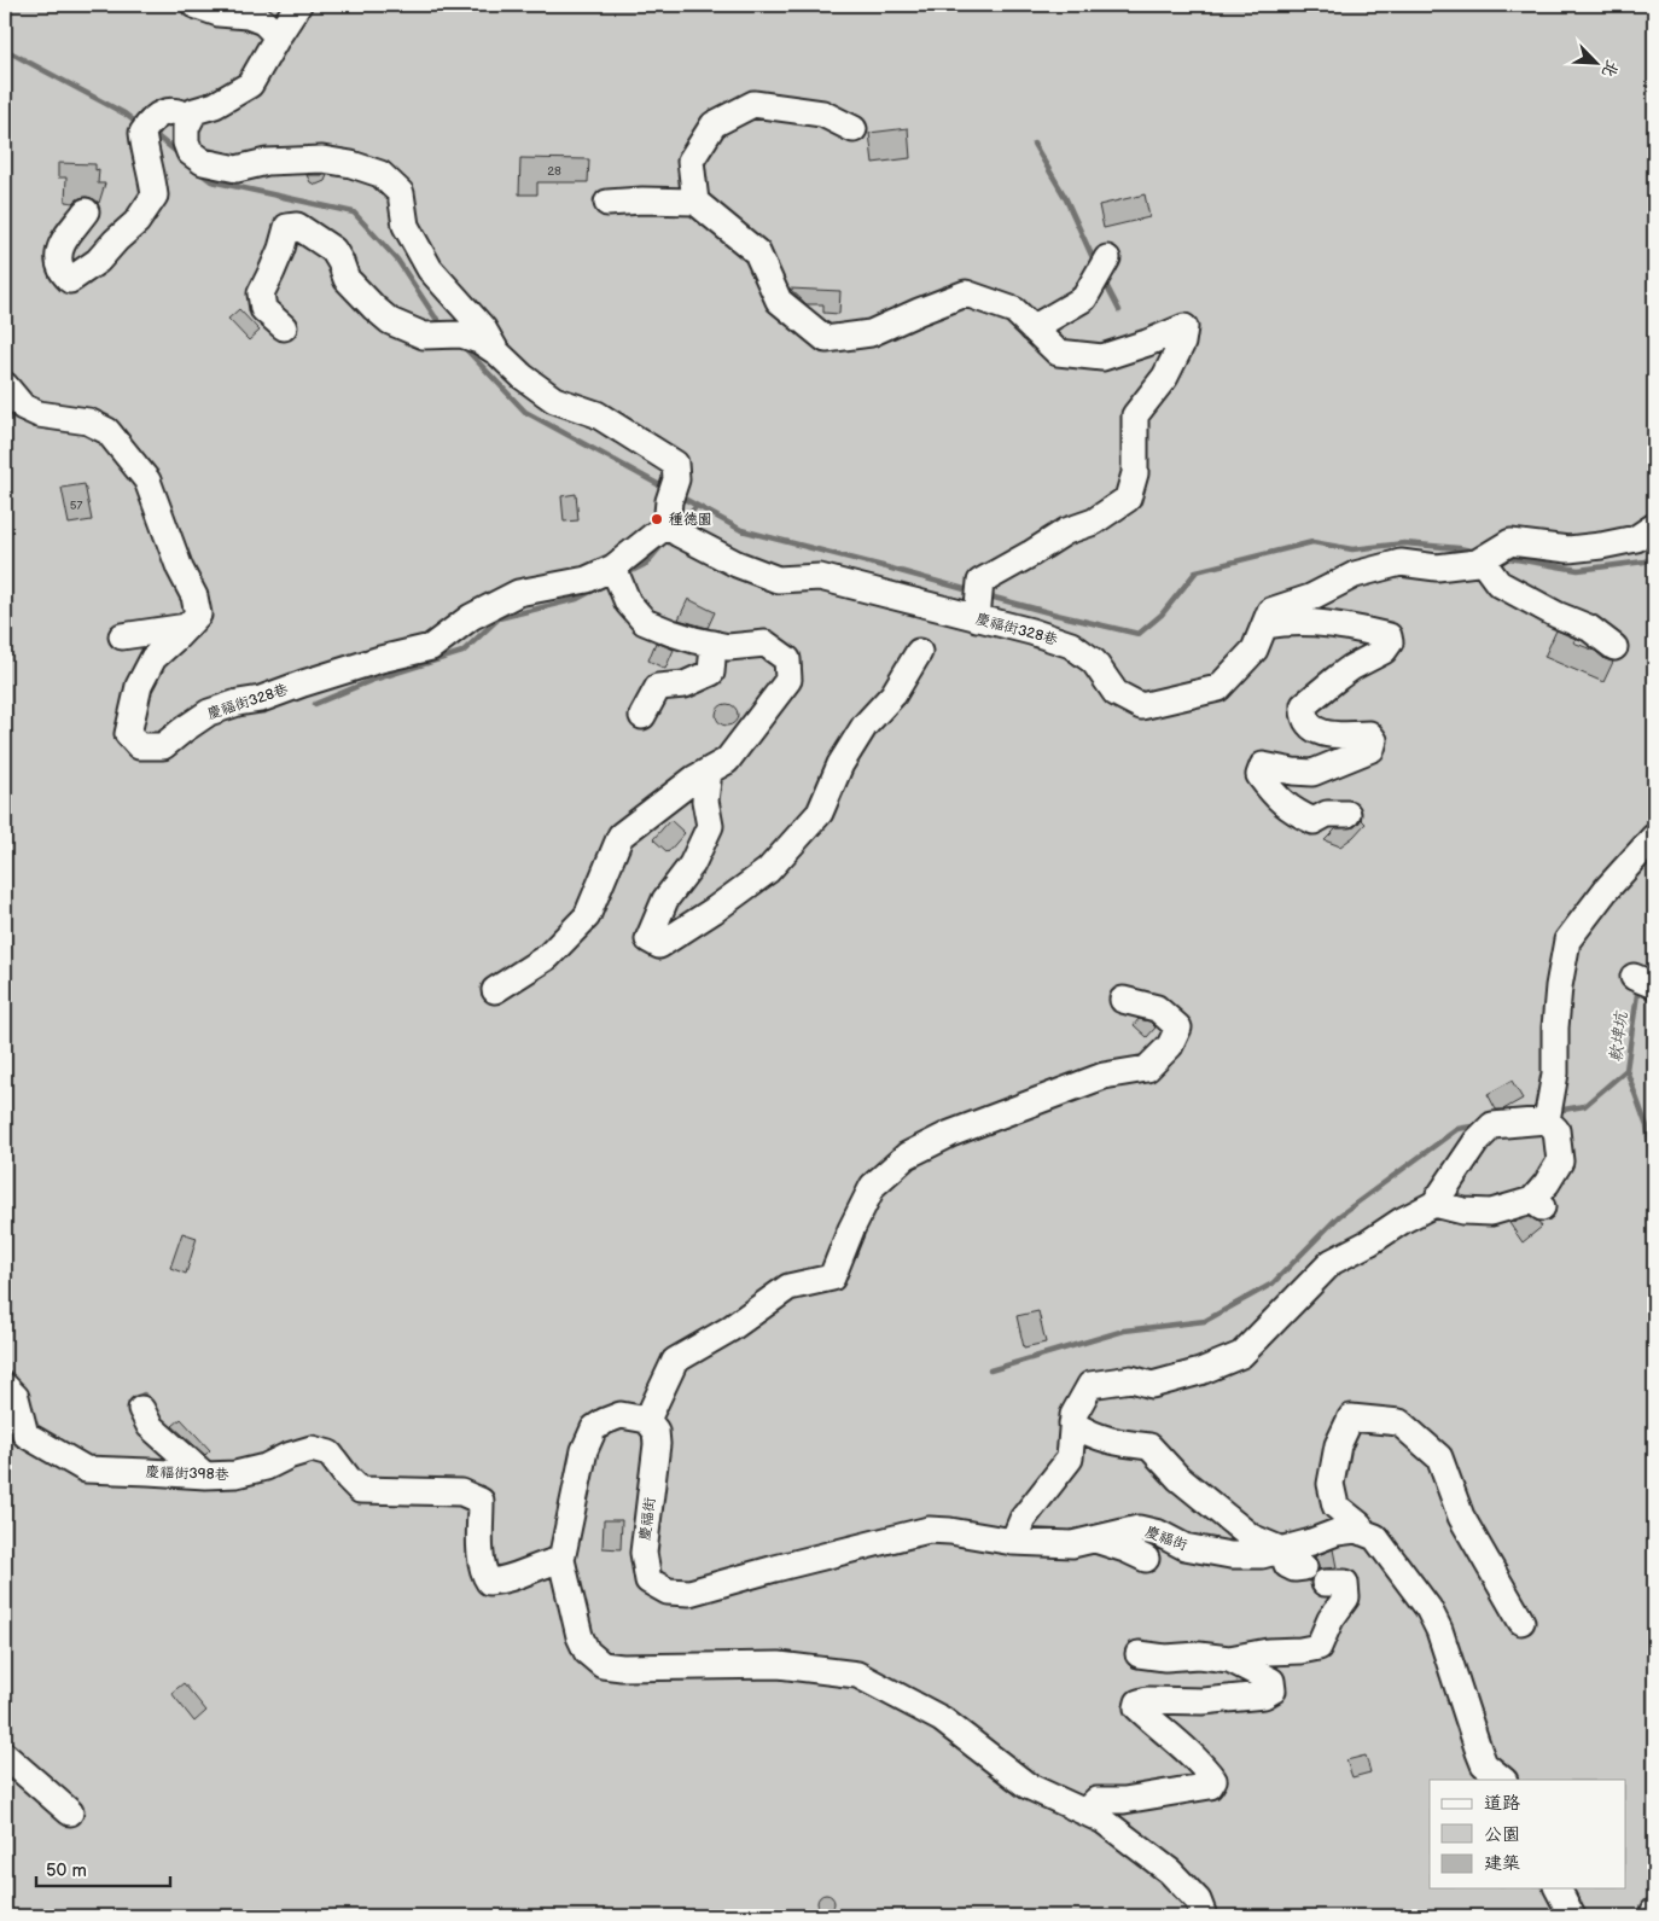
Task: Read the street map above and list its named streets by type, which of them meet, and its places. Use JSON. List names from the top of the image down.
{
  "streets": {
    "street": ["慶福街328巷", "慶福街398巷", "慶福街"]
  },
  "water": ["軟埤坑"],
  "places": ["種德園"],
  "house_numbers": ["28", "57"],
  "legend": ["道路", "公園", "建築"],
  "scale_bar": "50 m",
  "north": "bottom right"
}
